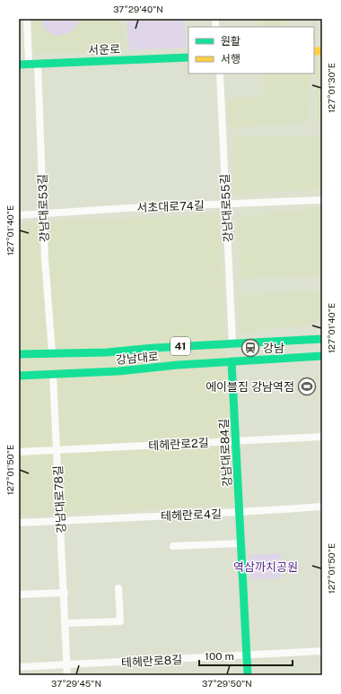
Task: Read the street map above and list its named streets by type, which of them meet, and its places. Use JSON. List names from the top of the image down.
{
  "streets": {
    "main road": [
      "서운로",
      "41",
      "강남대로",
      "강남대로84길"
    ],
    "street": [
      "서초대로74길",
      "강남대로53길",
      "강남대로55길",
      "테헤란로2길",
      "강남대로78길",
      "테헤란로4길",
      "테헤란로8길"
    ]
  },
  "crossings": [
    ["서운로", "강남대로53길"],
    ["서초대로74길", "강남대로53길"],
    ["서초대로74길", "강남대로55길"],
    ["강남대로53길", "강남대로"],
    ["강남대로55길", "강남대로"],
    ["강남대로", "강남대로84길"],
    ["강남대로", "강남대로78길"],
    ["테헤란로2길", "강남대로84길"],
    ["테헤란로2길", "강남대로78길"],
    ["강남대로84길", "테헤란로4길"],
    ["강남대로84길", "테헤란로8길"],
    ["강남대로78길", "테헤란로4길"],
    ["강남대로78길", "테헤란로8길"]
  ],
  "parks": ["역삼까치공원"],
  "places": {
    "station": ["강남"],
    "sports": ["에이블짐 강남역점"]
  },
  "legend": ["원활", "서행"],
  "scale_bar": "100 m",
  "coordinates": [
    "37°29'40\"N",
    "127°01'30\"E",
    "127°01'40\"E",
    "127°01'50\"E",
    "37°29'45\"N",
    "37°29'50\"N"
  ]
}
